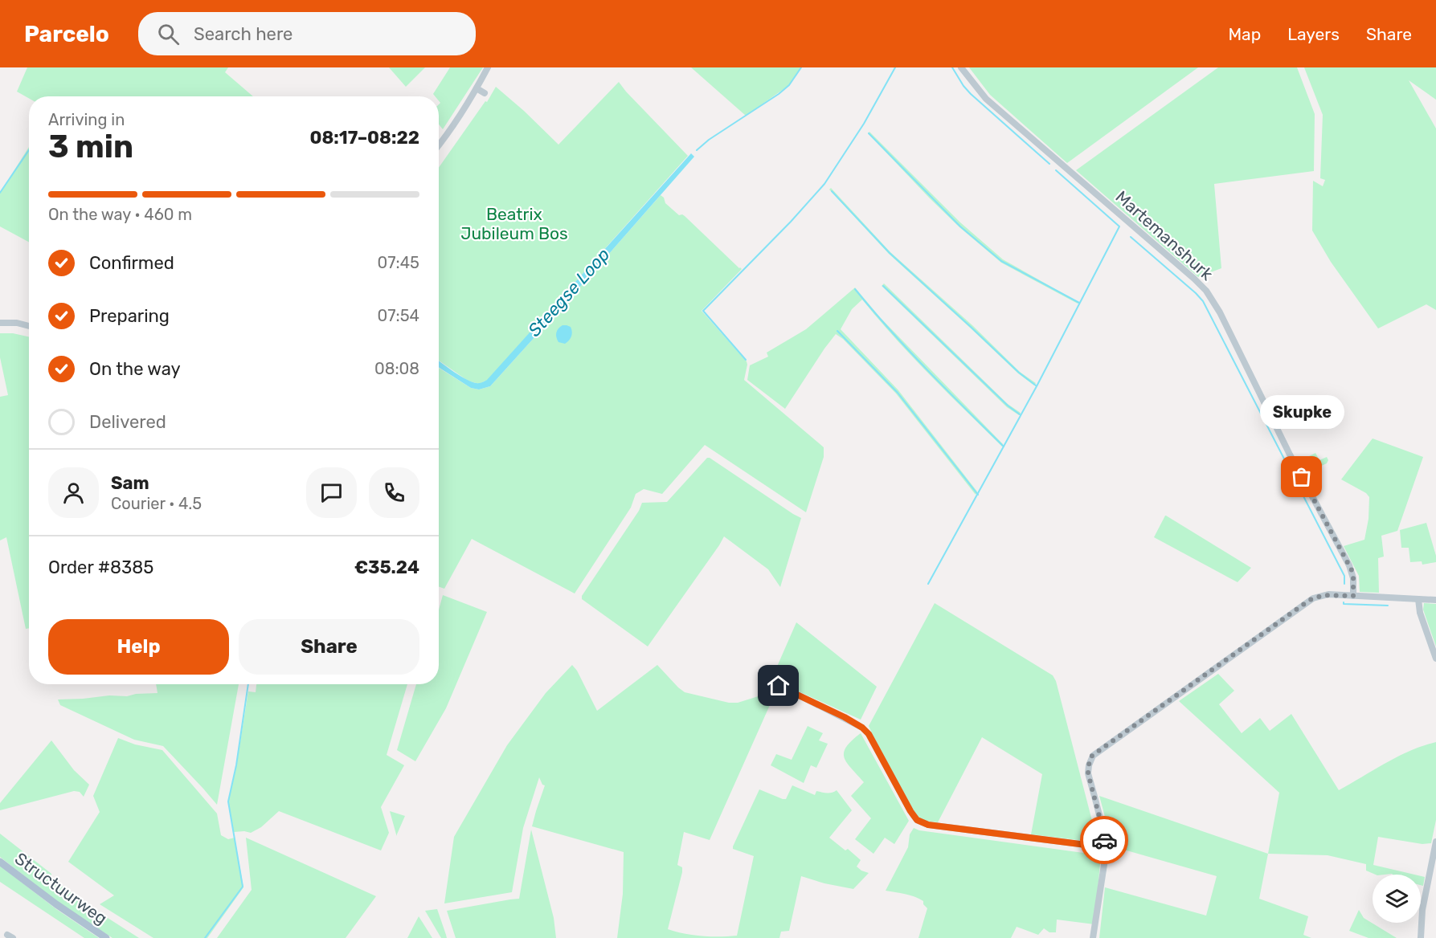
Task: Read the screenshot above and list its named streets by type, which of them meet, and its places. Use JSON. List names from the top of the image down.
{
  "streets": {
    "main road": ["Structuurweg"],
    "street": ["Martemanshurk"]
  },
  "water": ["Steegse Loop"],
  "parks": ["Beatrix Jubileum Bos"],
  "places": ["Skupke"],
  "page": {
    "header": "Parcelo",
    "search": "Search here",
    "nav": ["Map", "Layers", "Share"],
    "heading": ["3 min", "Arriving in", "08:17–08:22"],
    "panel": [
      "Sam",
      "Courier · 4.5",
      "Order #8385",
      "€35.24"
    ],
    "bar": "On the way · 460 m",
    "list": [
      ["Confirmed", "07:45"],
      ["Preparing", "07:54"],
      ["On the way", "08:08"],
      "Delivered"
    ],
    "bubble": "Skupke",
    "buttons": ["Help", "Share"]
  }
}
